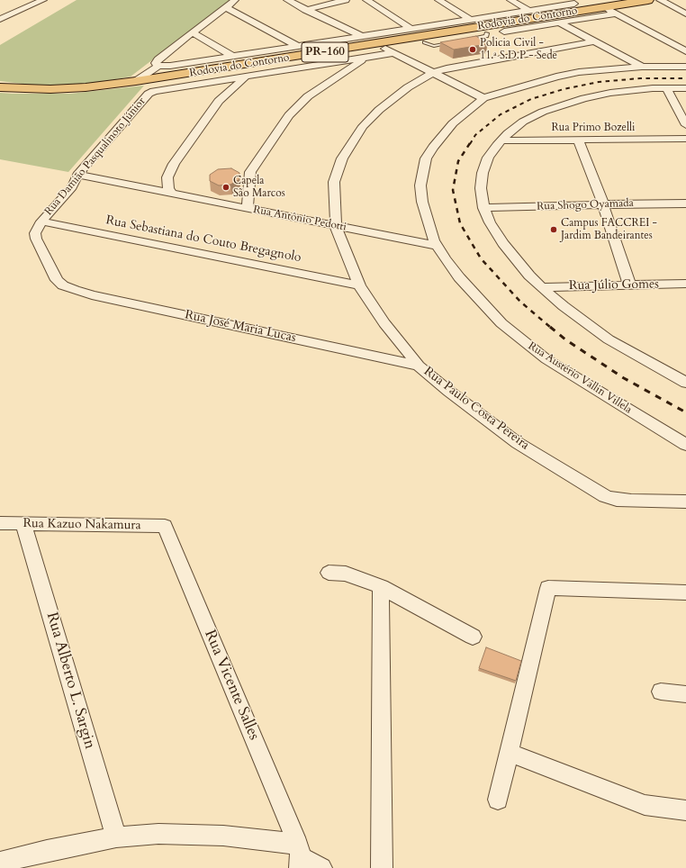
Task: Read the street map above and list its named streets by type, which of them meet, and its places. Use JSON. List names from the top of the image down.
{
  "streets": {
    "main road": ["Rodovia do Contorno", "PR-160"],
    "street": [
      "Rua Primo Bozelli",
      "Rua Damião Pasqualinoto Júnior",
      "Rua Shogo Oyamada",
      "Rua Antônio Pedotti",
      "Rua Sebastiana do Couto Bregagnolo",
      "Rua Júlio Gomes",
      "Rua José Maria Lucas",
      "Rua Austério Vallin Villela",
      "Rua Paulo Costa Pereira",
      "Rua Kazuo Nakamura",
      "Rua Alberto L. Sargin",
      "Rua Vicente Salles"
    ]
  },
  "crossings": [
    ["Rua Damião Pasqualinoto Júnior", "Rua Antônio Pedotti"],
    ["Rua Damião Pasqualinoto Júnior", "Rua Sebastiana do Couto Bregagnolo"],
    ["Rua Damião Pasqualinoto Júnior", "Rua José Maria Lucas"],
    ["Rua Antônio Pedotti", "Rua Austério Vallin Villela"],
    ["Rua Antônio Pedotti", "Rua Paulo Costa Pereira"],
    ["Rua Sebastiana do Couto Bregagnolo", "Rua Paulo Costa Pereira"],
    ["Rua José Maria Lucas", "Rua Paulo Costa Pereira"],
    ["Rua Kazuo Nakamura", "Rua Alberto L. Sargin"],
    ["Rua Kazuo Nakamura", "Rua Vicente Salles"]
  ],
  "places": ["Policia Civil - 11.ª S.D.P - Sede", "Capela São Marcos", "Campus FACCREI - Jardim Bandeirantes"]
}
